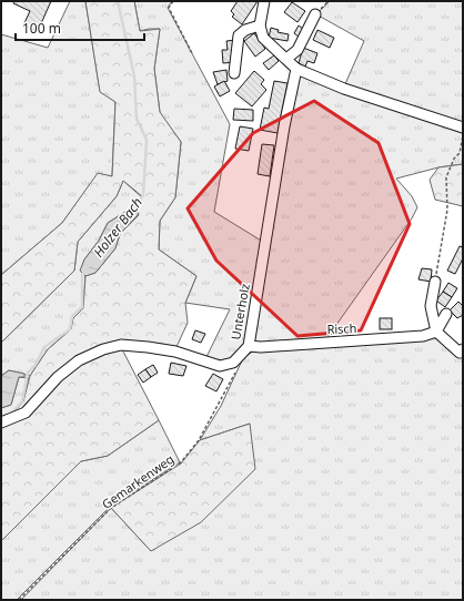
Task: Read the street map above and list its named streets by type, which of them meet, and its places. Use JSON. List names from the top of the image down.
{
  "streets": {
    "street": ["Unterholz", "Risch"],
    "path": ["Gemarkenweg"]
  },
  "crossings": [
    ["Unterholz", "Risch"]
  ],
  "water": ["Holzer Bach"],
  "scale_bar": "100 m"
}
